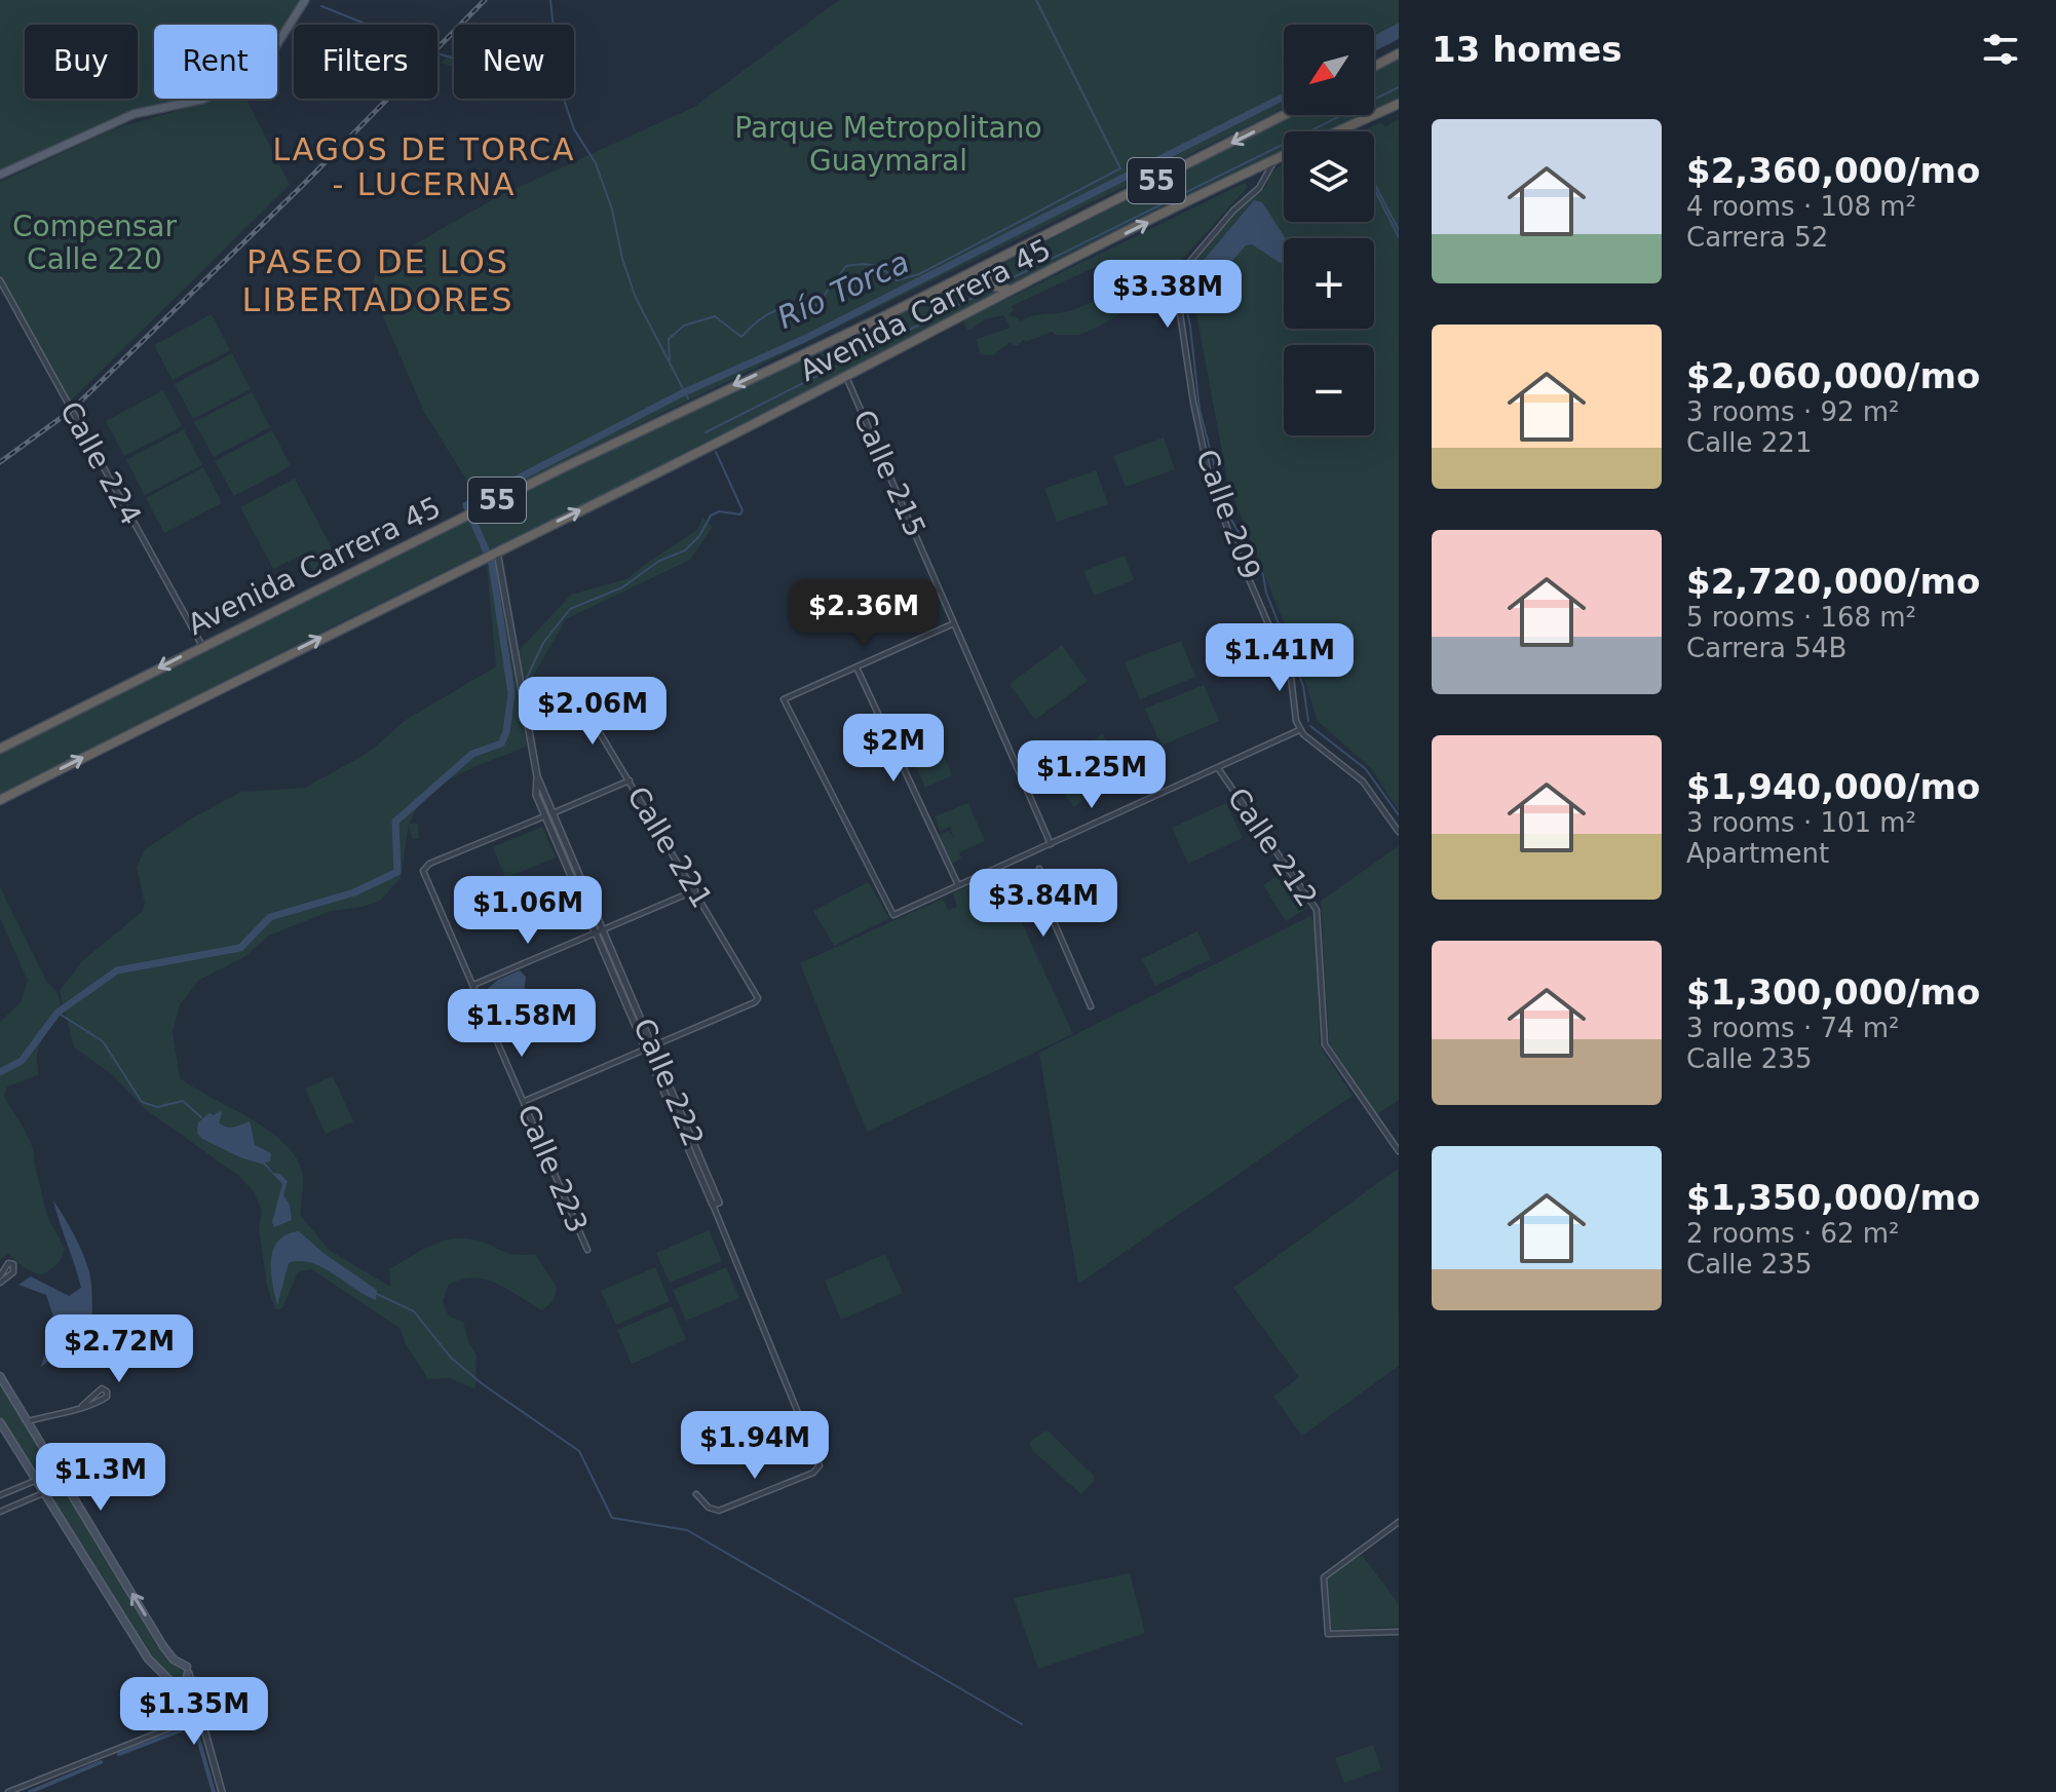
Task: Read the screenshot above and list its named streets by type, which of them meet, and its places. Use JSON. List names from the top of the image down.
{
  "streets": {
    "highway": ["55", "Avenida Carrera 45"],
    "street": [
      "Calle 224",
      "Calle 215",
      "Calle 209",
      "Calle 221",
      "Calle 212",
      "Calle 222",
      "Calle 223"
    ]
  },
  "crossings": [
    ["Avenida Carrera 45", "Calle 224"],
    ["Avenida Carrera 45", "Calle 215"],
    ["Avenida Carrera 45", "Calle 209"],
    ["Avenida Carrera 45", "Calle 222"],
    ["Calle 221", "Calle 222"],
    ["Calle 222", "Calle 223"]
  ],
  "districts": ["LAGOS DE TORCA - LUCERNA", "PASEO DE LOS LIBERTADORES"],
  "water": ["Río Torca"],
  "parks": ["Parque Metropolitano Guaymaral", "Compensar Calle 220"],
  "north": "bottom left",
  "page": {
    "heading": "13 homes",
    "map_buttons": ["+", "−"],
    "chip": [
      "Buy",
      "Rent",
      "Filters",
      "New"
    ],
    "list": [
      {
        "name": "$2,360,000/mo",
        "note": "4 rooms · 108 m² · Carrera 52"
      },
      {
        "name": "$2,060,000/mo",
        "note": "3 rooms · 92 m² · Calle 221"
      },
      {
        "name": "$2,720,000/mo",
        "note": "5 rooms · 168 m² · Carrera 54B"
      },
      {
        "name": "$1,940,000/mo",
        "note": "3 rooms · 101 m² · Apartment"
      },
      {
        "name": "$1,300,000/mo",
        "note": "3 rooms · 74 m² · Calle 235"
      },
      {
        "name": "$1,350,000/mo",
        "note": "2 rooms · 62 m² · Calle 235"
      }
    ],
    "price": [
      "$3.38M",
      "$2.36M",
      "$1.41M",
      "$2.06M",
      "$2M",
      "$1.25M",
      "$3.84M",
      "$1.06M",
      "$1.58M",
      "$2.72M",
      "$1.94M",
      "$1.3M",
      "$1.35M"
    ]
  }
}
